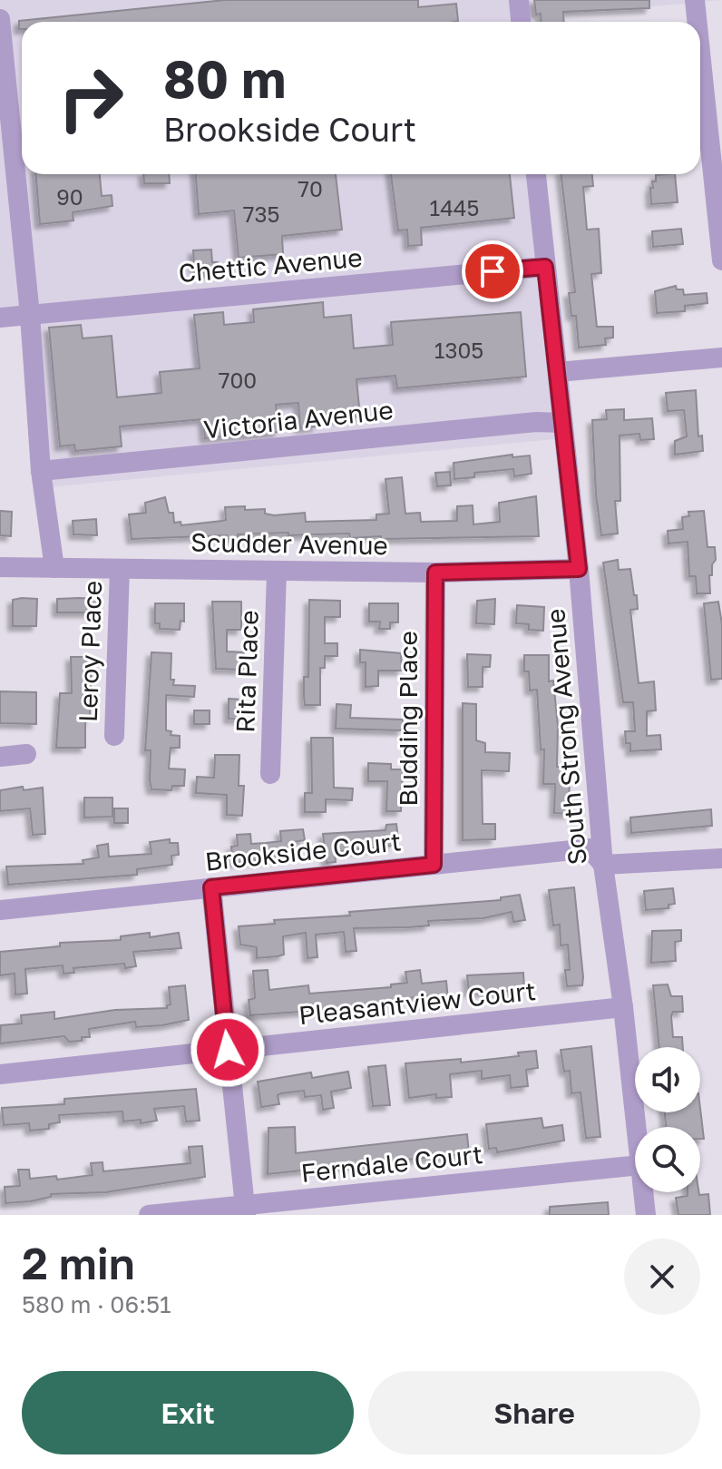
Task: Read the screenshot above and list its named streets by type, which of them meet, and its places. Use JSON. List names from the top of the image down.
{
  "streets": {
    "street": [
      "Chettic Avenue",
      "Victoria Avenue",
      "Scudder Avenue",
      "Leroy Place",
      "Rita Place",
      "Budding Place",
      "South Strong Avenue",
      "Brookside Court",
      "Pleasantview Court",
      "Ferndale Court"
    ]
  },
  "crossings": [
    ["Chettic Avenue", "South Strong Avenue"],
    ["Victoria Avenue", "South Strong Avenue"],
    ["Scudder Avenue", "Leroy Place"],
    ["Scudder Avenue", "Rita Place"],
    ["Scudder Avenue", "Budding Place"],
    ["Scudder Avenue", "South Strong Avenue"],
    ["Budding Place", "Brookside Court"],
    ["South Strong Avenue", "Brookside Court"],
    ["South Strong Avenue", "Pleasantview Court"]
  ],
  "house_numbers": [
    "70",
    "90",
    "1445",
    "735",
    "1305",
    "700"
  ],
  "page": {
    "turn": ["80 m", "Brookside Court"],
    "heading": ["2 min", "580 m · 06:51"],
    "buttons": ["Exit", "Share"]
  }
}
